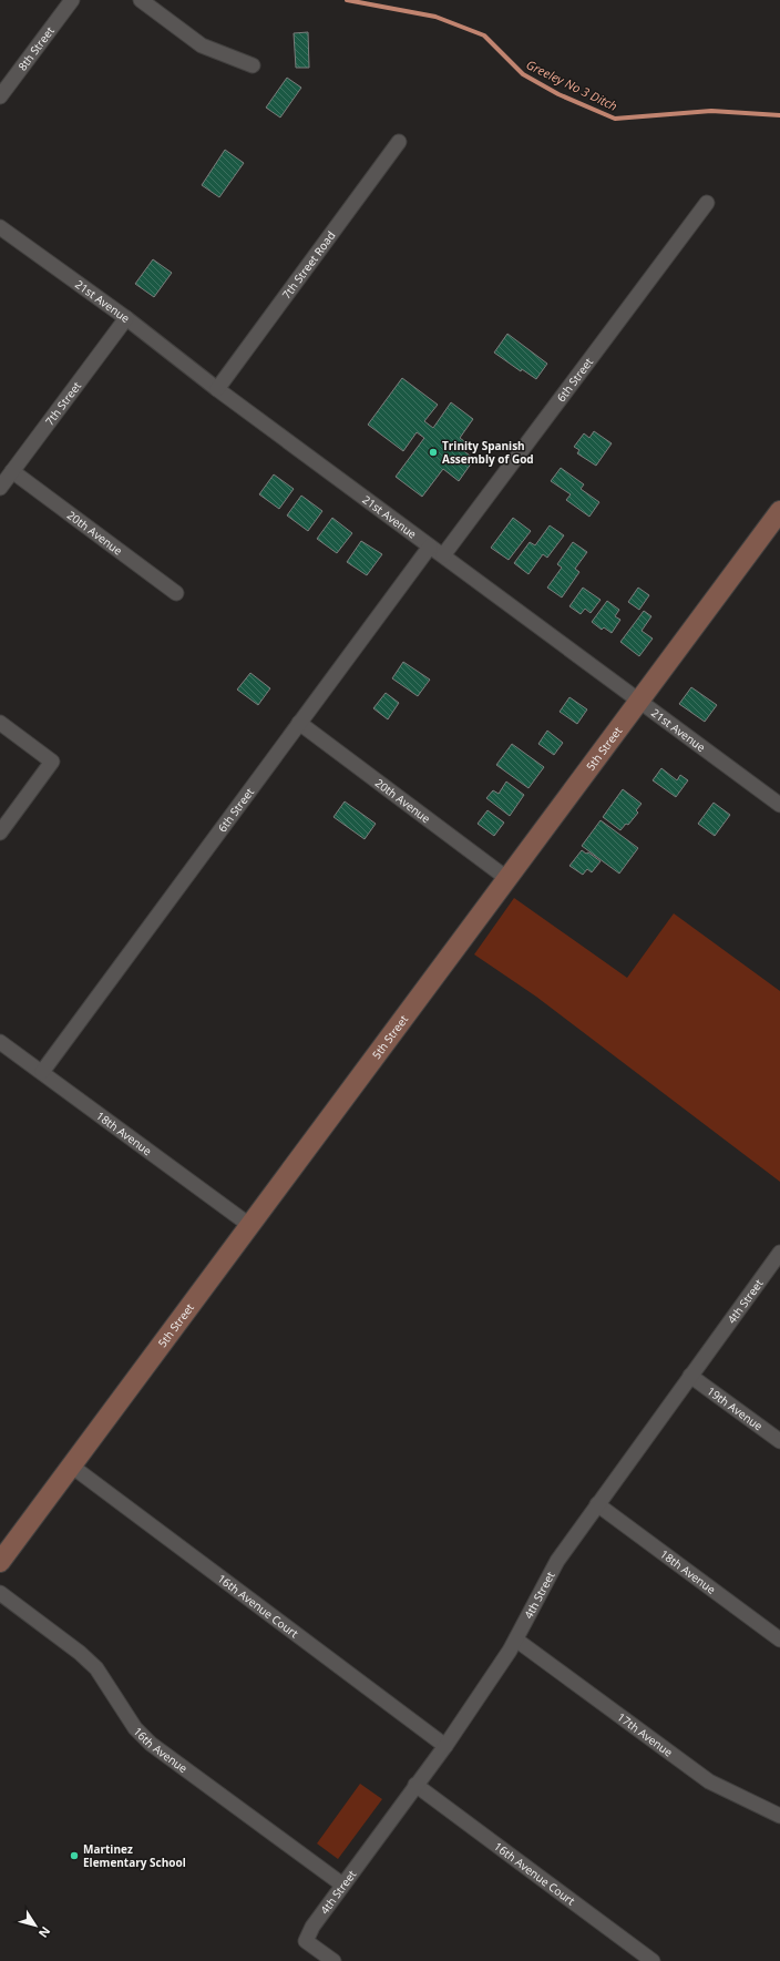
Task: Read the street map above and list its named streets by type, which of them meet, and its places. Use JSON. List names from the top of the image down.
{
  "streets": {
    "main road": ["5th Street"],
    "street": [
      "8th Street",
      "7th Street Road",
      "21st Avenue",
      "6th Street",
      "7th Street",
      "20th Avenue",
      "18th Avenue",
      "4th Street",
      "19th Avenue",
      "16th Avenue Court",
      "17th Avenue",
      "16th Avenue"
    ]
  },
  "crossings": [
    ["7th Street Road", "21st Avenue"],
    ["21st Avenue", "6th Street"],
    ["21st Avenue", "7th Street"],
    ["21st Avenue", "5th Street"],
    ["6th Street", "20th Avenue"],
    ["6th Street", "18th Avenue"],
    ["7th Street", "20th Avenue"],
    ["20th Avenue", "5th Street"],
    ["5th Street", "18th Avenue"],
    ["5th Street", "16th Avenue Court"],
    ["18th Avenue", "4th Street"],
    ["4th Street", "19th Avenue"],
    ["4th Street", "16th Avenue Court"],
    ["4th Street", "17th Avenue"],
    ["4th Street", "16th Avenue"]
  ],
  "water": ["Greeley No 3 Ditch"],
  "places": ["Trinity Spanish Assembly of God", "Martinez Elementary School"],
  "north": "bottom right"
}
